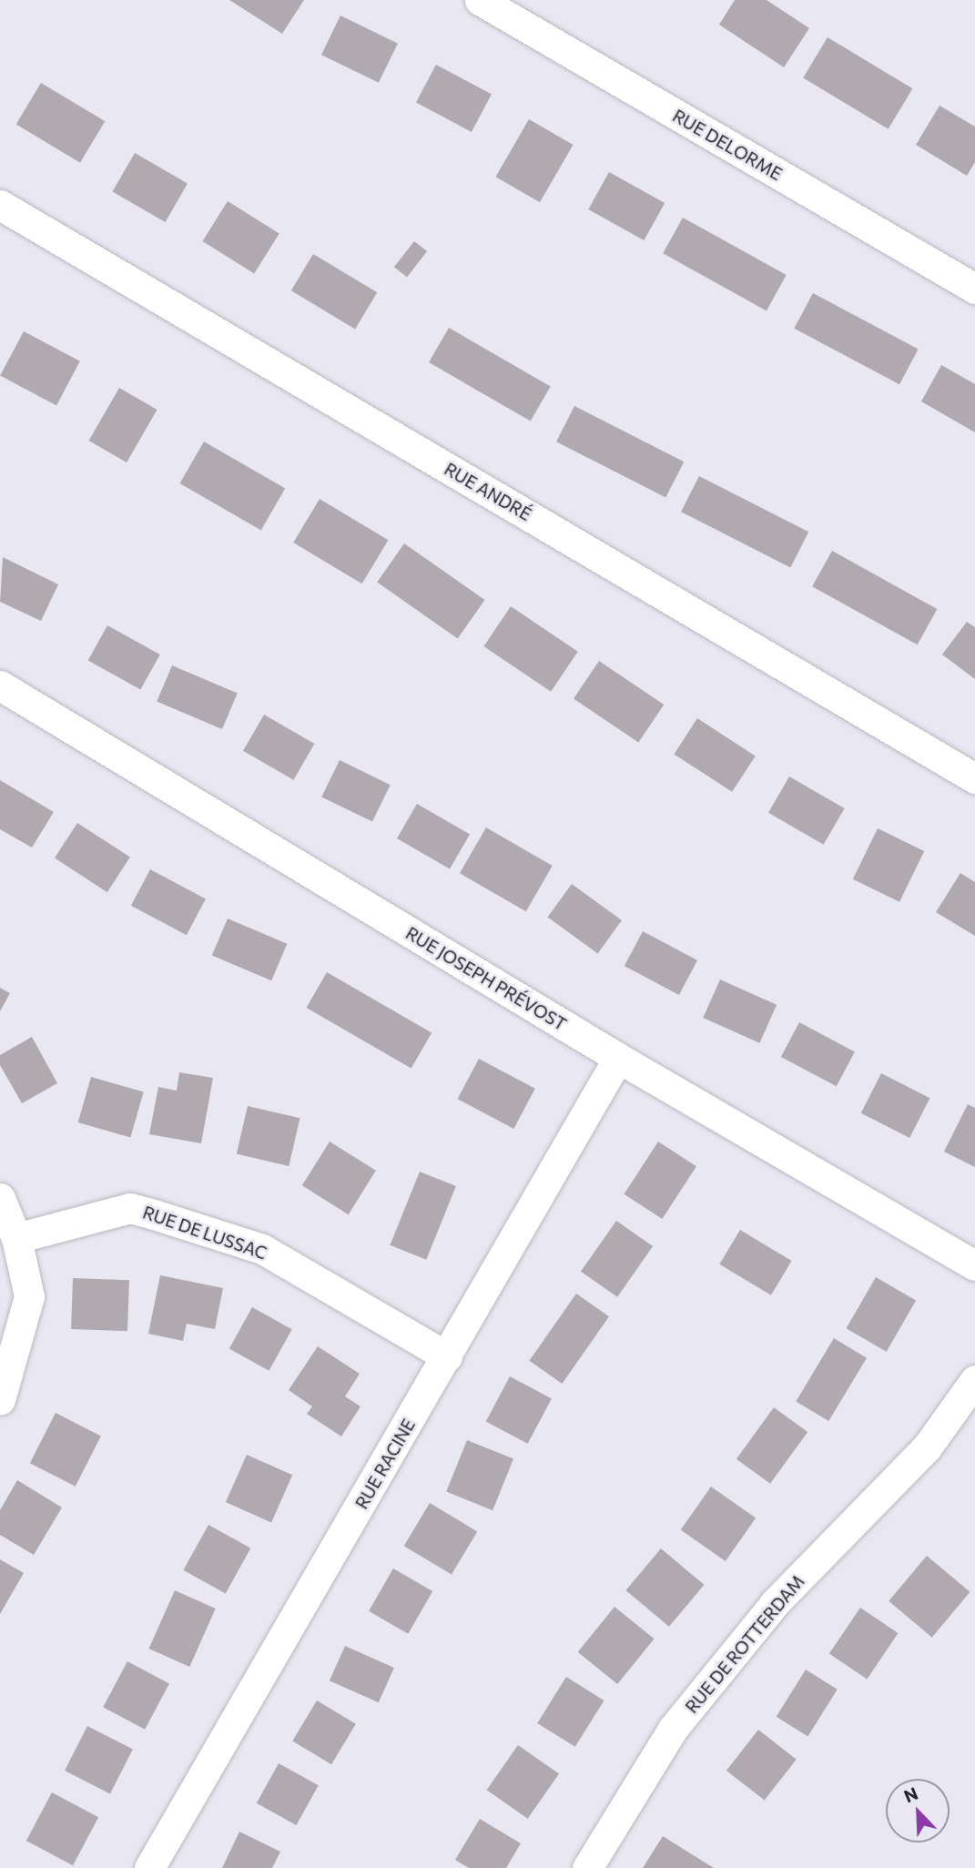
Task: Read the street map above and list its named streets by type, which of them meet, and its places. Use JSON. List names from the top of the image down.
{
  "streets": {
    "street": [
      "RUE DELORME",
      "RUE ANDRÉ",
      "RUE JOSEPH PRÉVOST",
      "RUE DE LUSSAC",
      "RUE RACINE",
      "RUE DE ROTTERDAM"
    ]
  },
  "crossings": [
    ["RUE JOSEPH PRÉVOST", "RUE RACINE"],
    ["RUE DE LUSSAC", "RUE RACINE"]
  ],
  "north": "top left"
}
